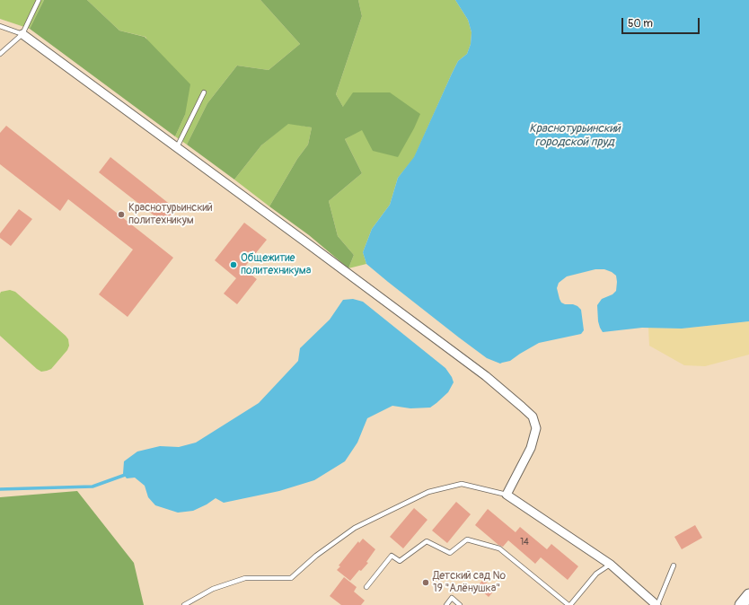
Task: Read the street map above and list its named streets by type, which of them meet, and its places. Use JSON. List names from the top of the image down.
{
  "water": ["Краснотурьинский городской пруд"],
  "places": ["Краснотурьинский политехникум", "Общежитие политехникума", "Детский сад № 19 \"Алёнушка\""],
  "house_numbers": ["14"],
  "scale_bar": "50 m"
}
